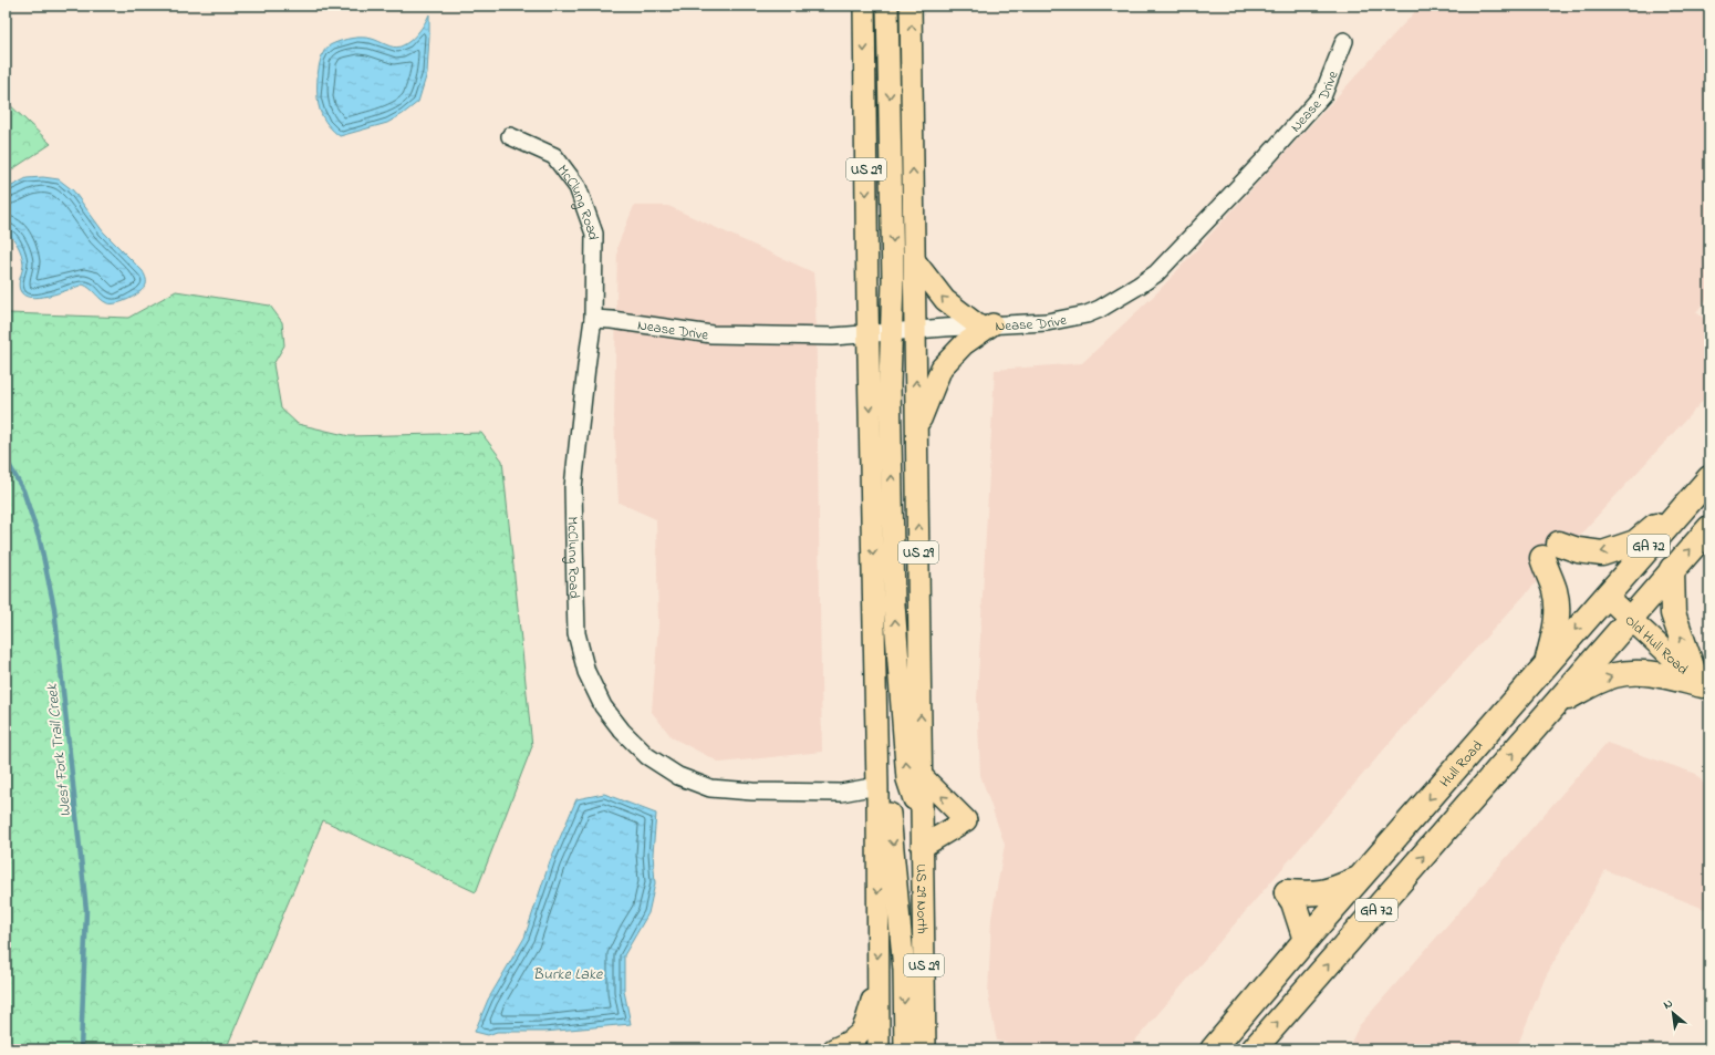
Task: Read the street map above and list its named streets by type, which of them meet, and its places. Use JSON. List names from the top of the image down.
{
  "streets": {
    "highway": ["GA 72", "Hull Road"],
    "main road": ["US 29", "Old Hull Road", "US 29 North"],
    "street": ["Nease Drive", "McClung Road"]
  },
  "crossings": [
    ["Nease Drive", "US 29"],
    ["Nease Drive", "McClung Road"],
    ["US 29", "McClung Road"],
    ["US 29", "US 29 North"],
    ["GA 72", "Old Hull Road"],
    ["Old Hull Road", "Hull Road"]
  ],
  "water": ["West Fork Trail Creek", "Burke Lake"],
  "north": "top left"
}
